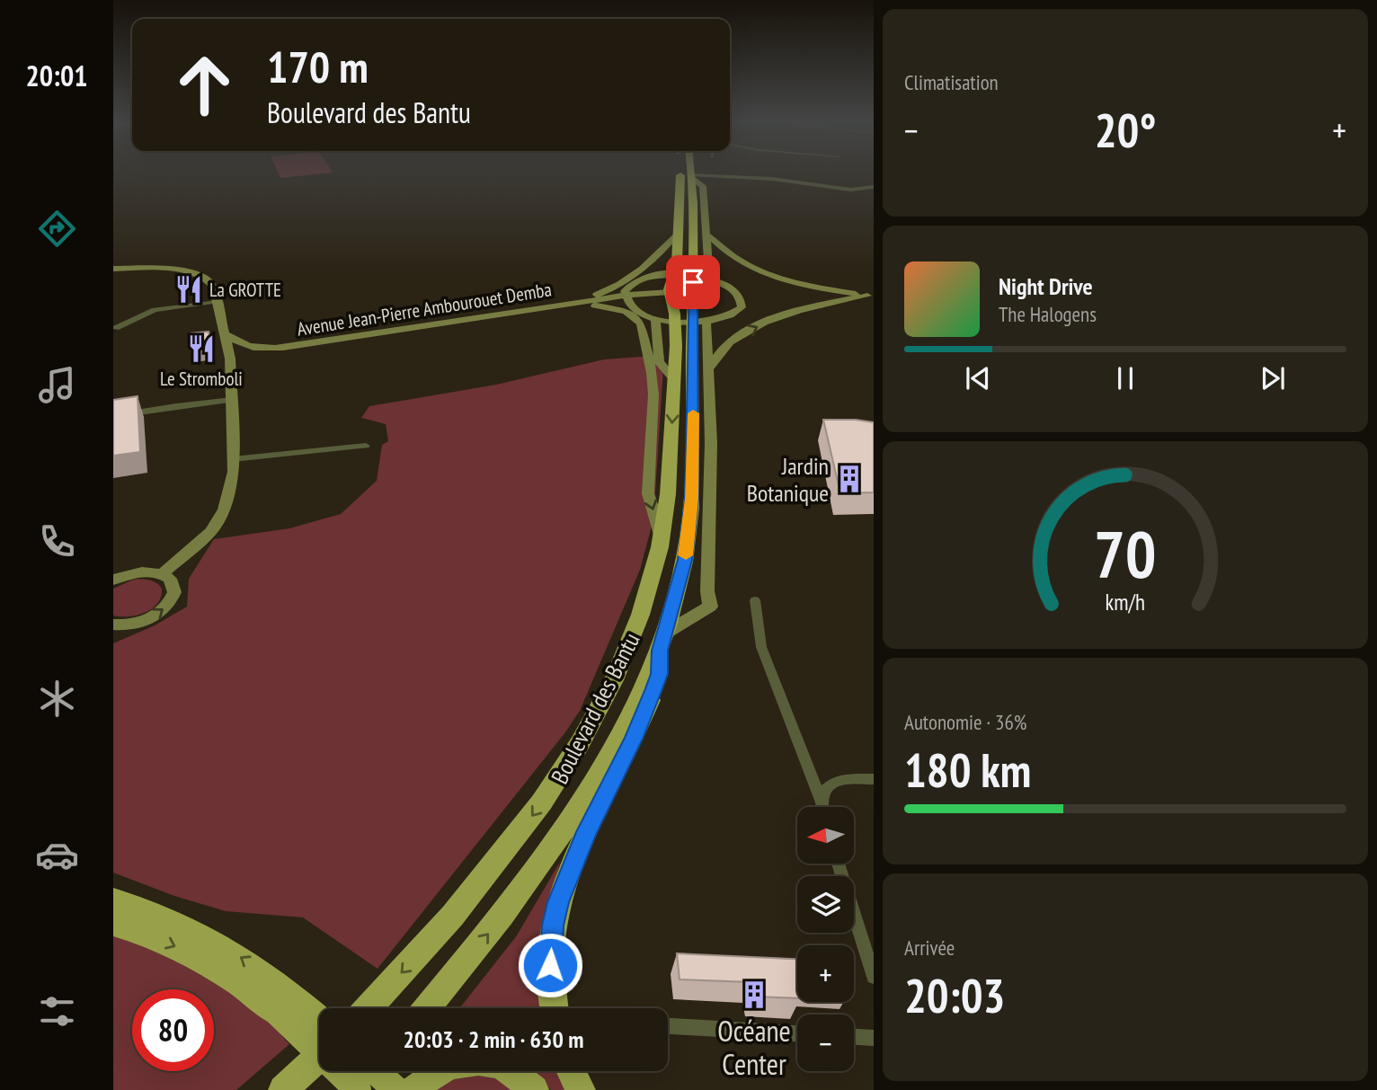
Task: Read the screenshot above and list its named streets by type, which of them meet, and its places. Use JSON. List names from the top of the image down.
{
  "streets": {
    "highway": ["Boulevard des Bantu"],
    "main road": ["Avenue Jean-Pierre Ambourouet Demba"]
  },
  "crossings": [
    ["Avenue Jean-Pierre Ambourouet Demba", "Boulevard des Bantu"]
  ],
  "places": {
    "restaurant": ["La GROTTE", "Le Stromboli"],
    "building": ["Jardin Botanique", "Océane Center"]
  },
  "north": "left",
  "page": {
    "tabs": "20:01",
    "tile": [
      "Climatisation",
      ["Autonomie · 36%", "180 km"],
      ["Arrivée", "20:03"]
    ],
    "turn": ["170 m", "Boulevard des Bantu"],
    "heat": ["−", "20°", "+"],
    "song": ["Night Drive", "The Halogens"],
    "map_buttons": ["+", "−"],
    "limit": "80",
    "trip": "20:03 · 2 min · 630 m",
    "gauge": ["70", "km/h"]
  }
}
